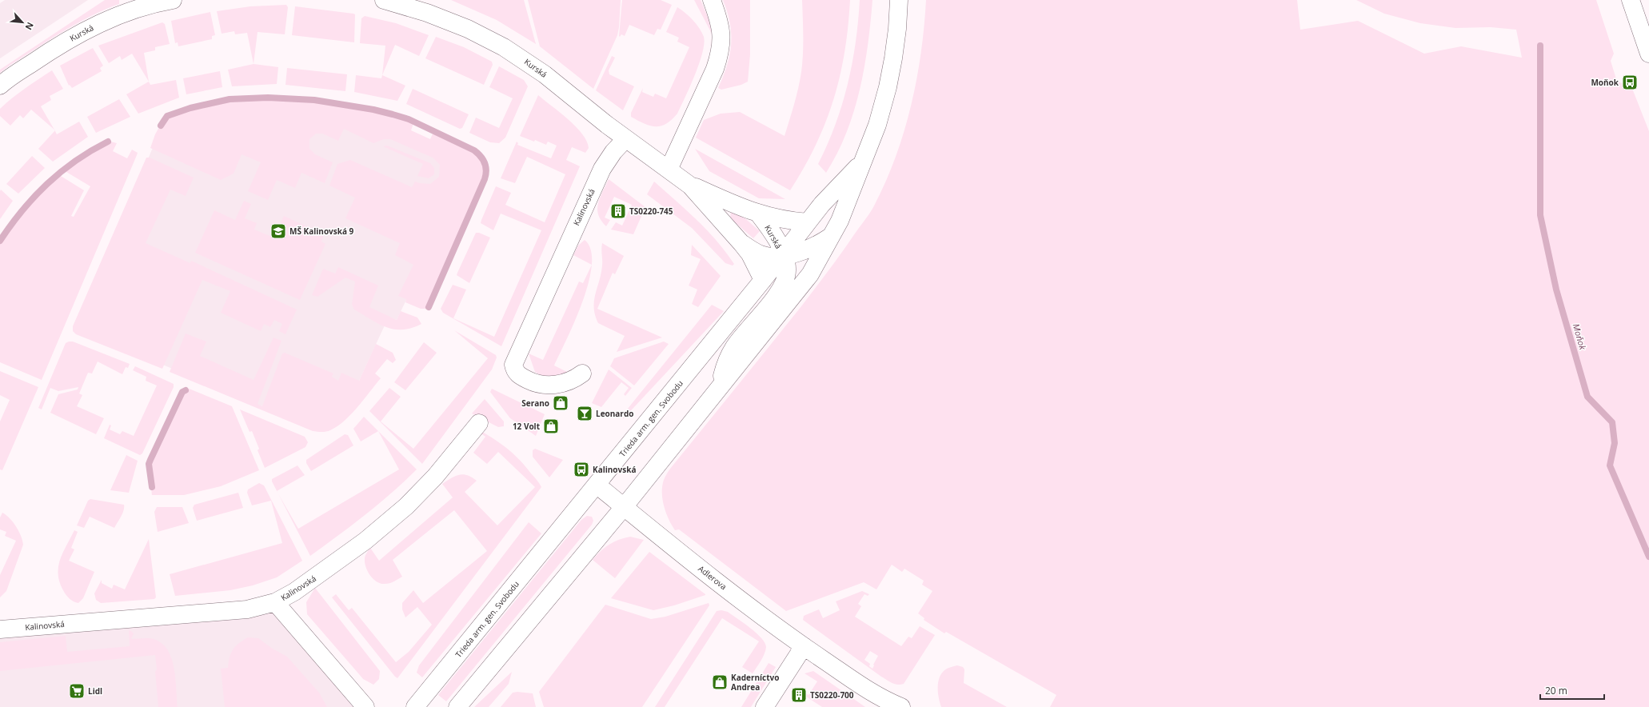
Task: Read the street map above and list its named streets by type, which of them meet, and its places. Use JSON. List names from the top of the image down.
{
  "streets": {
    "main road": [
      "Kurská",
      "Kalinovská",
      "Trieda arm. gen. Svobodu",
      "Adlerova"
    ]
  },
  "crossings": [
    ["Kurská", "Kalinovská"],
    ["Kurská", "Trieda arm. gen. Svobodu"],
    ["Trieda arm. gen. Svobodu", "Adlerova"]
  ],
  "water": ["Moňok"],
  "places": {
    "bus stop": ["Moňok", "Kalinovská"],
    "building": ["TS0220-745", "TS0220-700"],
    "school or university": ["MŠ Kalinovská 9"],
    "shop": ["Serano", "12 Volt", "Kaderníctvo Andrea"],
    "bar": ["Leonardo"],
    "supermarket": ["Lidl"]
  },
  "scale_bar": "20 m",
  "north": "bottom right"
}
